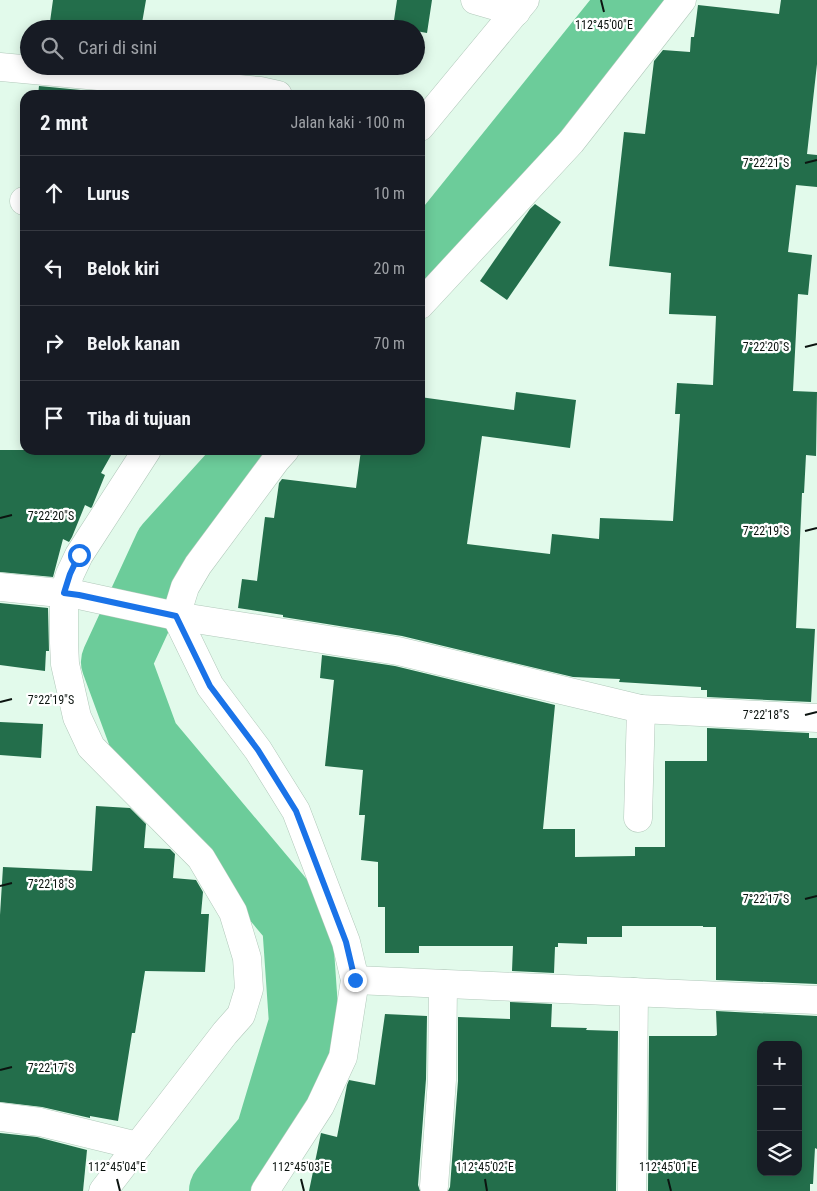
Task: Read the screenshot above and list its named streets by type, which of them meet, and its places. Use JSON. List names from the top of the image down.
{
  "page": {
    "search": "Cari di sini",
    "heading": ["2 mnt", "Jalan kaki · 100 m"],
    "list": [
      ["Lurus", "10 m"],
      ["Belok kiri", "20 m"],
      ["Belok kanan", "70 m"],
      "Tiba di tujuan"
    ],
    "map_buttons": ["+", "−"]
  },
  "coordinates": [
    "112°45'00\"E",
    "7°22'21\"S",
    "7°22'20\"S",
    "7°22'19\"S",
    "7°22'18\"S",
    "7°22'17\"S",
    "112°45'04\"E",
    "112°45'03\"E",
    "112°45'02\"E",
    "112°45'01\"E"
  ]
}
